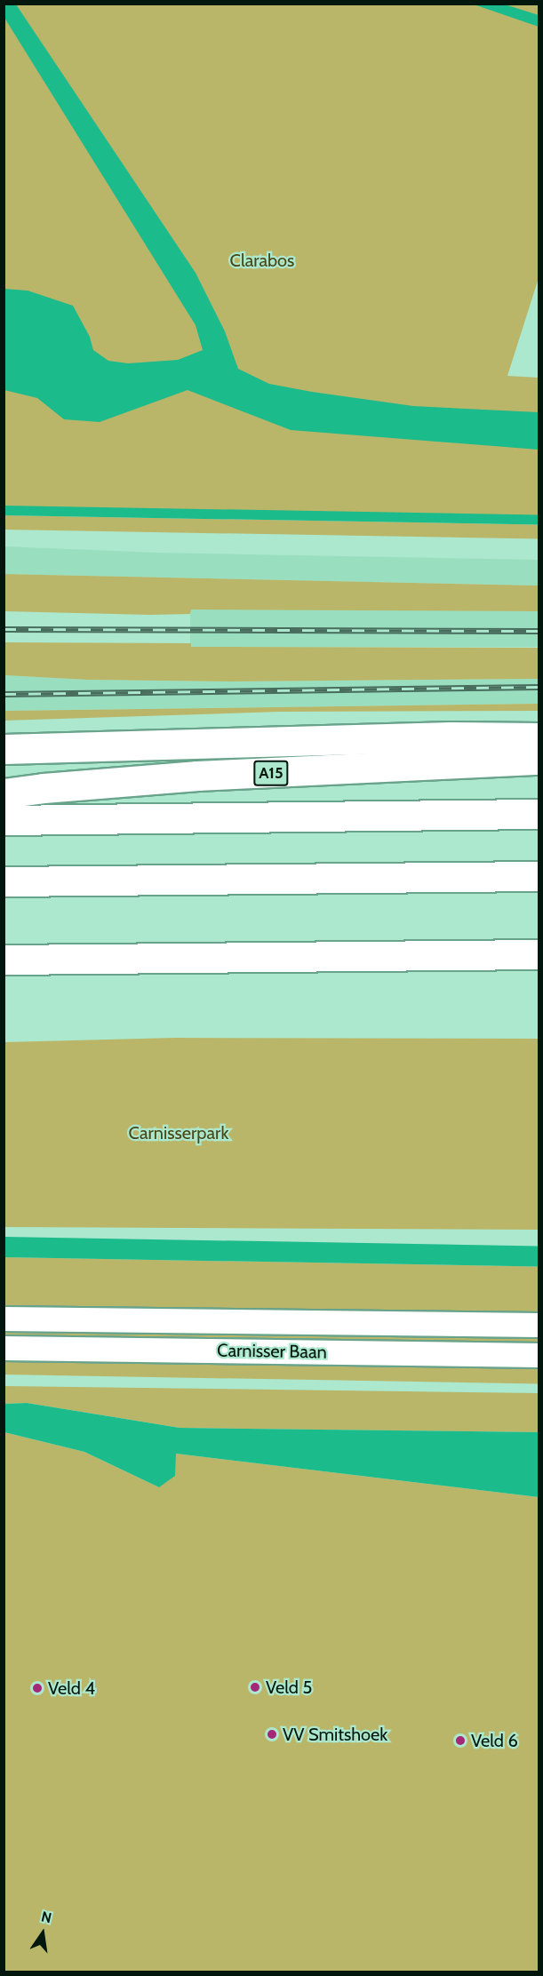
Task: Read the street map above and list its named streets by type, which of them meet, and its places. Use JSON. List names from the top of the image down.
{
  "streets": {
    "highway": ["A15"],
    "main road": ["Carnisser Baan"]
  },
  "parks": ["Clarabos", "Carnisserpark"],
  "places": [
    "Veld 5",
    "Veld 4",
    "VV Smitshoek",
    "Veld 6"
  ],
  "north": "top"
}
